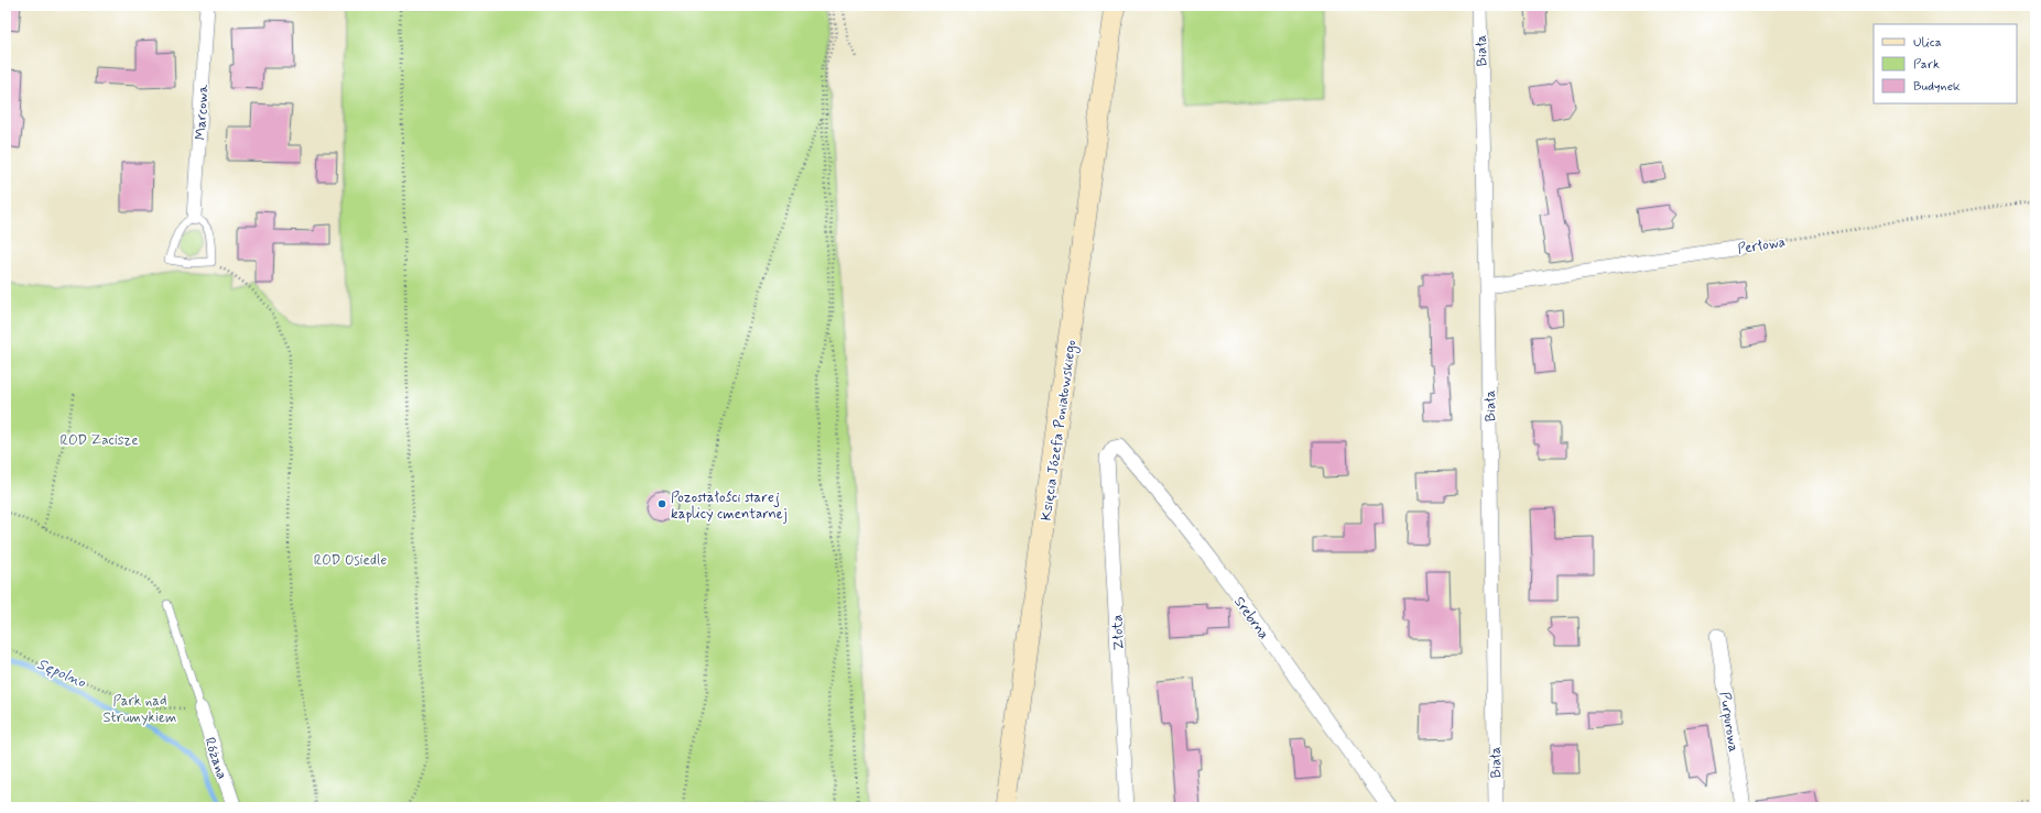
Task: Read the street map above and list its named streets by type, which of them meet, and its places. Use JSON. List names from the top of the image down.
{
  "streets": {
    "main road": ["Księcia Józefa Poniatowskiego"],
    "street": [
      "Biała",
      "Marcowa",
      "Perłowa",
      "Srebrna",
      "Złota",
      "Purpurowa",
      "Różana"
    ]
  },
  "crossings": [
    ["Biała", "Perłowa"],
    ["Srebrna", "Złota"]
  ],
  "water": ["Sępolno"],
  "parks": ["ROD Zacisze", "ROD Osiedle", "Park nad Strumykiem"],
  "places": ["Pozostałości starej kaplicy cmentarnej"],
  "legend": ["Ulica", "Park", "Budynek"]
}
